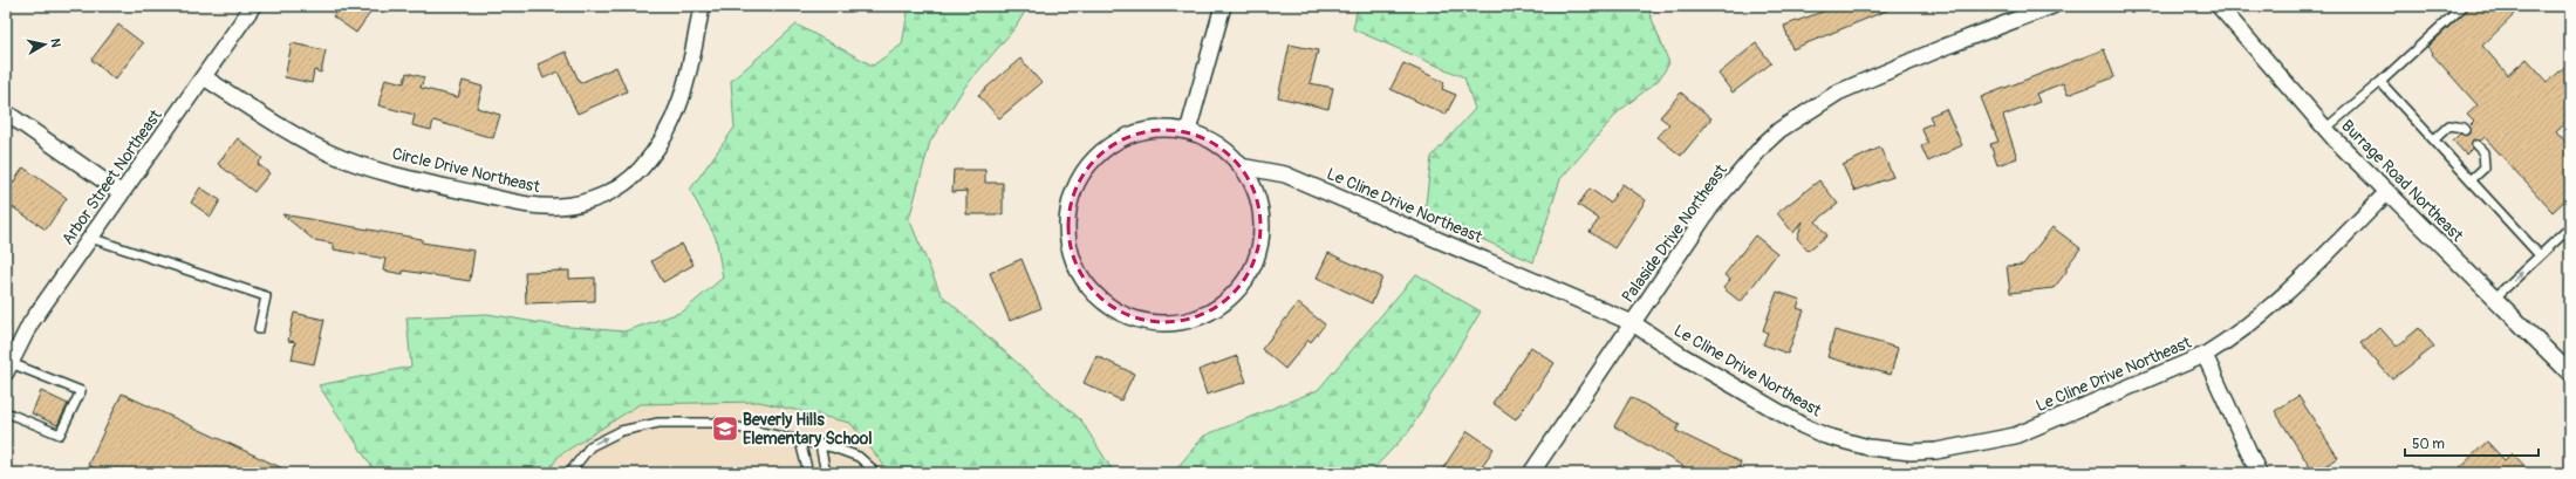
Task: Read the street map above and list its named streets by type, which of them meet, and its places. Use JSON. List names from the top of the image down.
{
  "streets": {
    "street": [
      "Circle Drive Northeast",
      "Arbor Street Northeast",
      "Burrage Road Northeast",
      "Le Cline Drive Northeast",
      "Palaside Drive Northeast"
    ]
  },
  "crossings": [
    ["Circle Drive Northeast", "Arbor Street Northeast"],
    ["Burrage Road Northeast", "Le Cline Drive Northeast"],
    ["Le Cline Drive Northeast", "Palaside Drive Northeast"]
  ],
  "places": {
    "school or university": ["Beverly Hills Elementary School"]
  },
  "scale_bar": "50 m",
  "north": "right"
}
